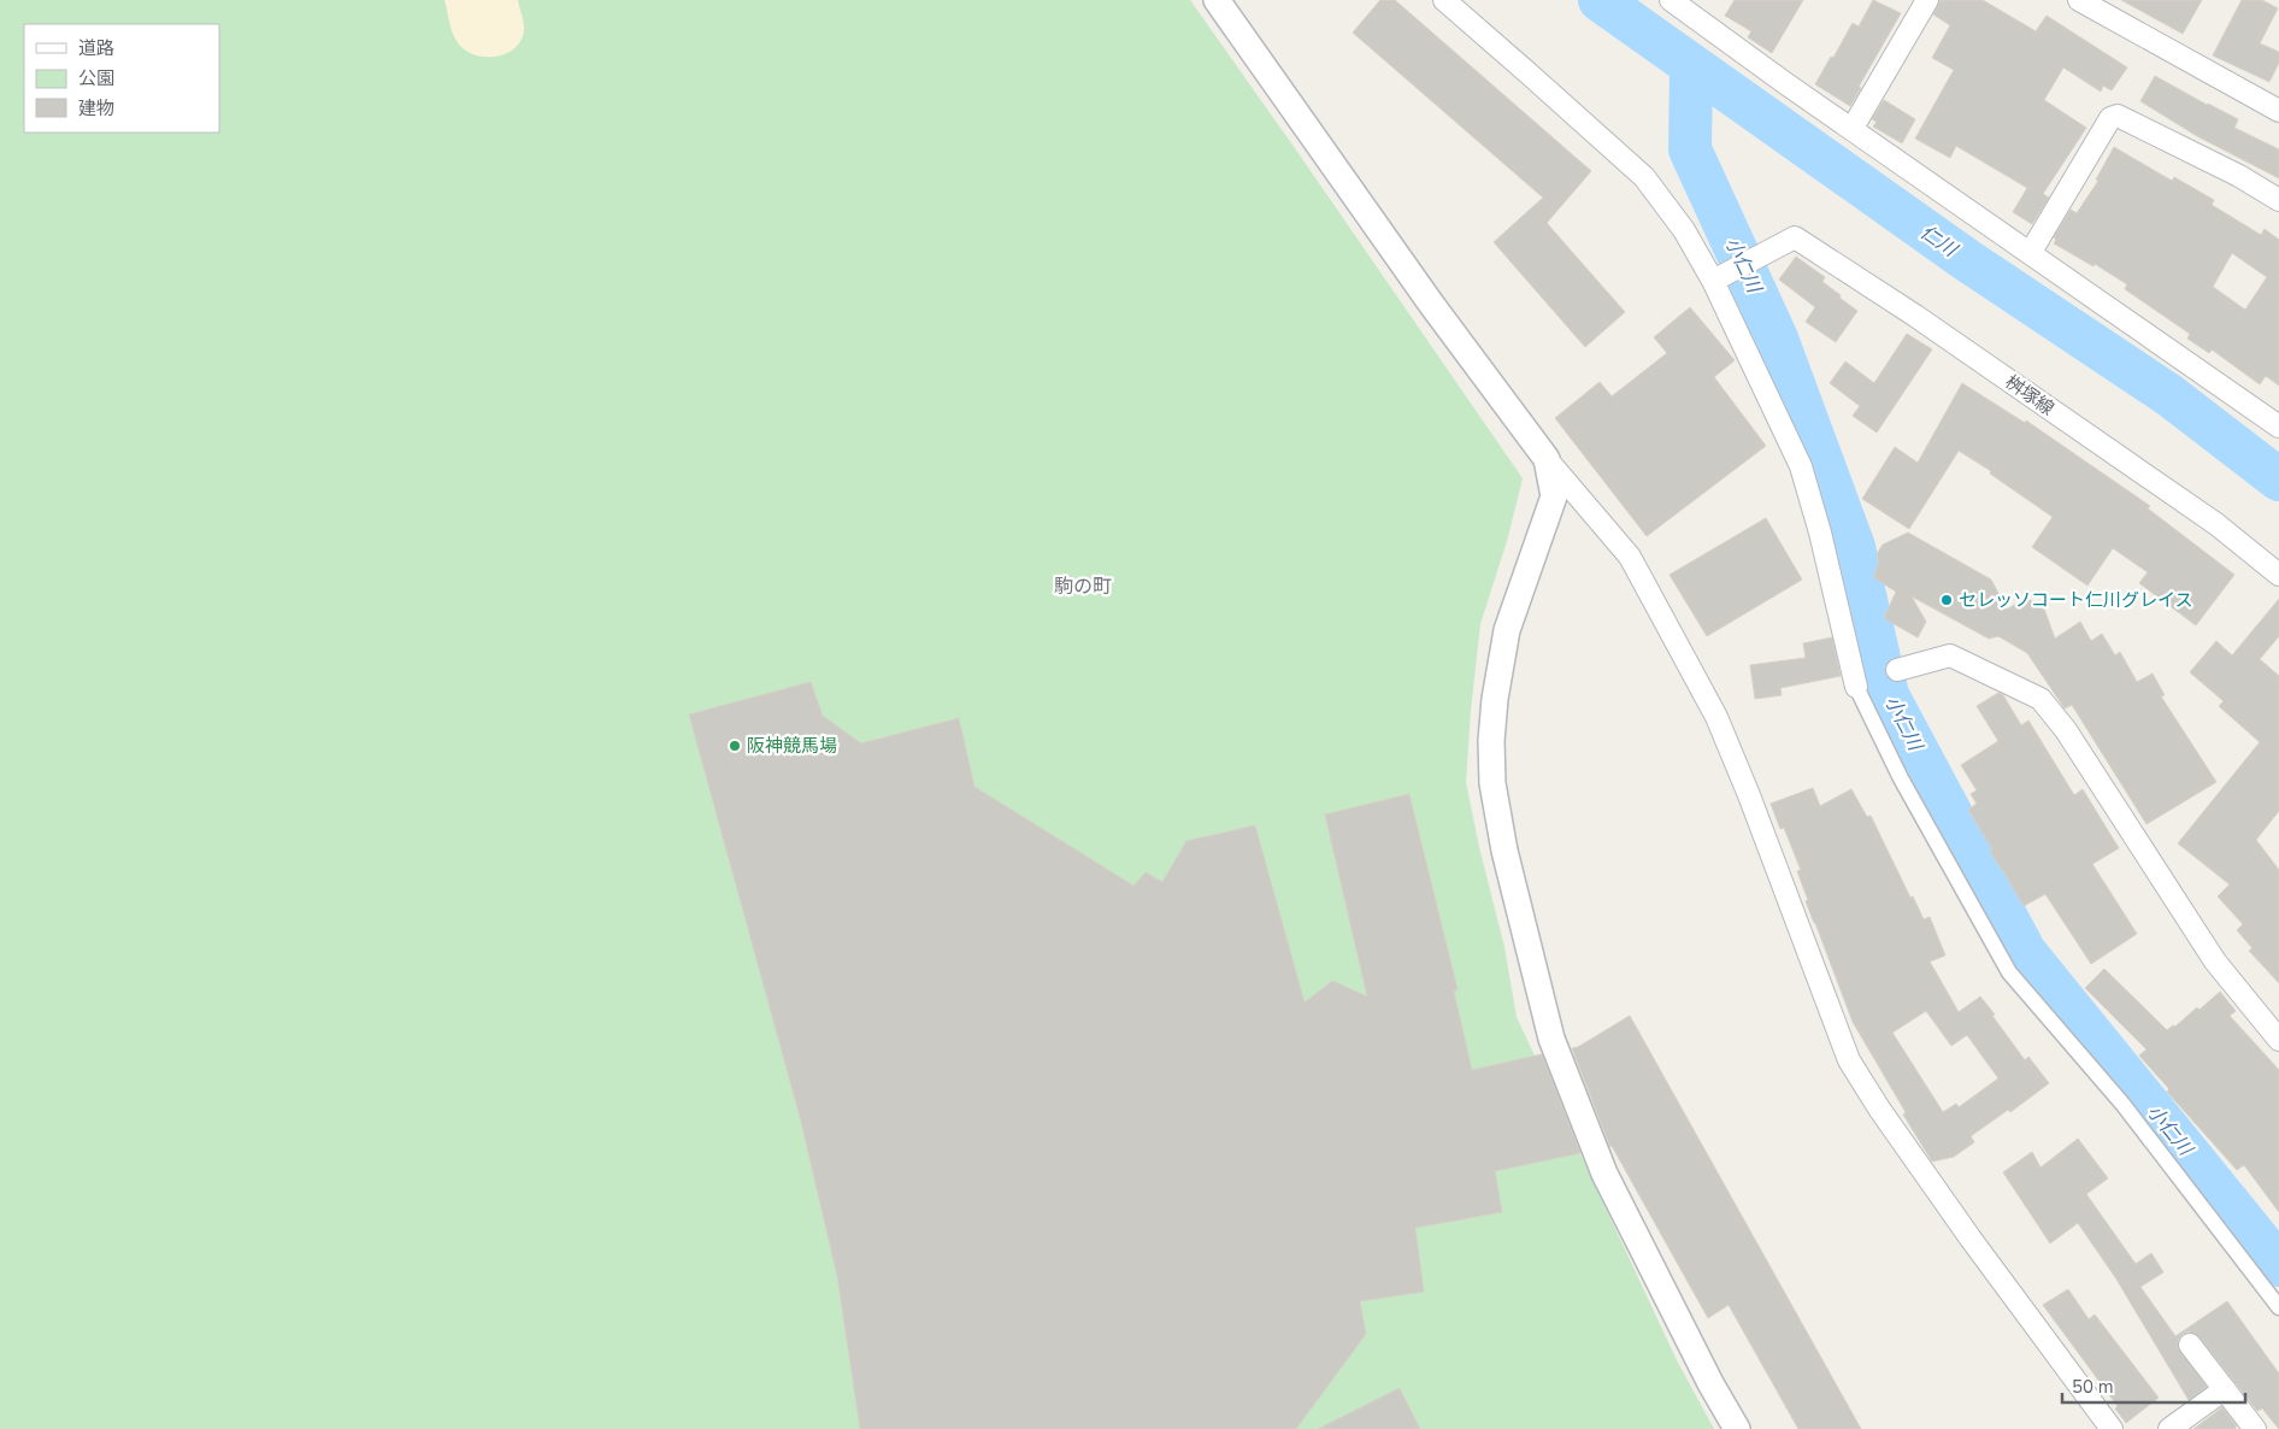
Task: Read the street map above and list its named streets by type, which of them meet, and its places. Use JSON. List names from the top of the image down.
{
  "streets": {
    "street": ["桝塚線"]
  },
  "districts": ["駒の町"],
  "water": ["仁川", "小仁川"],
  "places": ["セレッソコート仁川グレイス", "阪神競馬場"],
  "legend": ["道路", "公園", "建物"],
  "scale_bar": "50 m"
}
